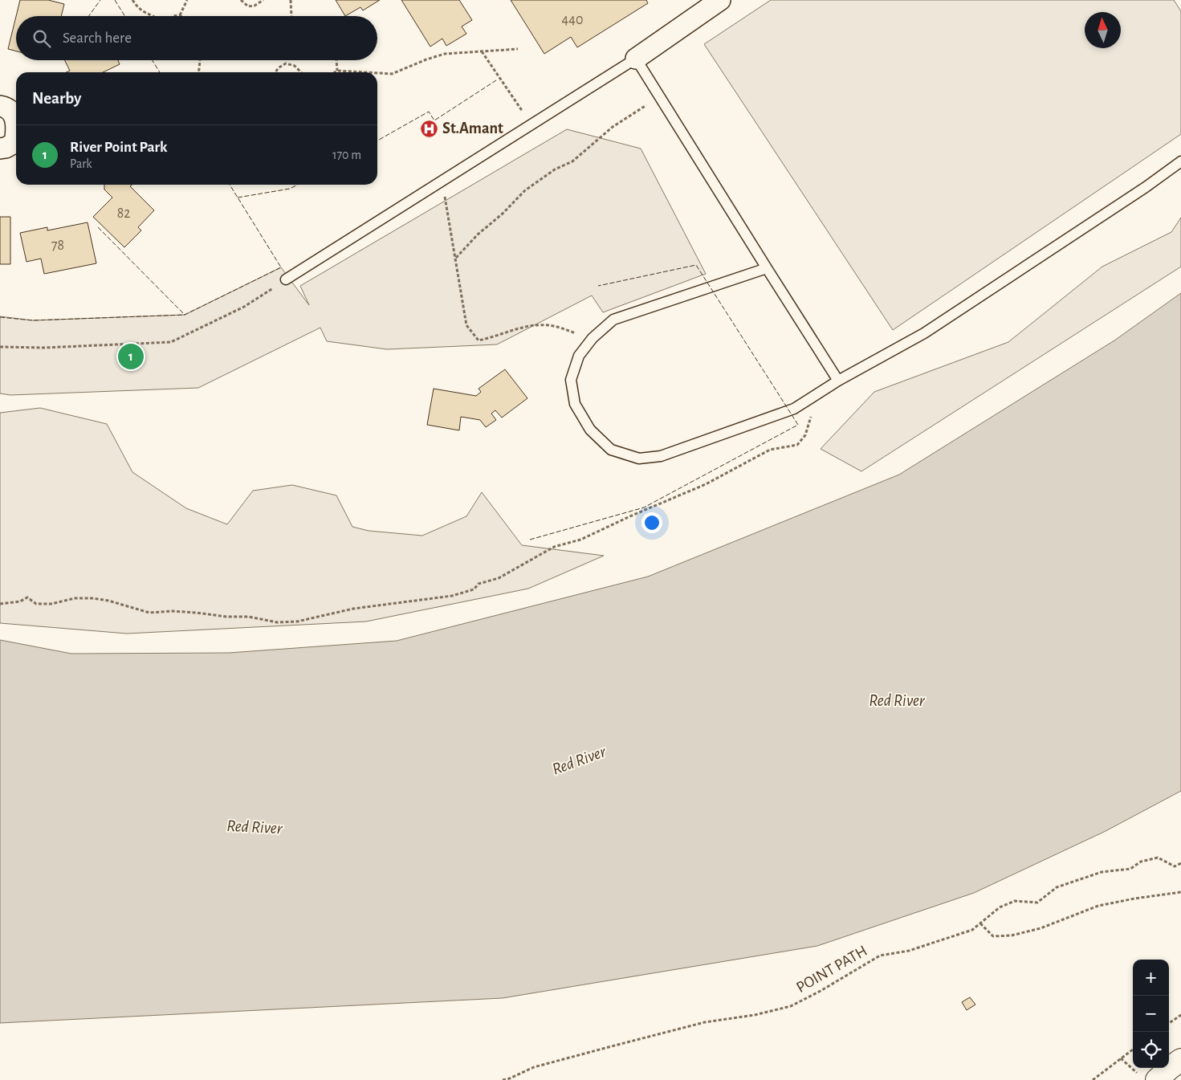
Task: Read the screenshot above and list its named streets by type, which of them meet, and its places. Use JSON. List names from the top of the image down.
{
  "streets": {
    "path": ["POINT PATH"]
  },
  "water": ["Red River"],
  "places": {
    "hospital": ["St.Amant"]
  },
  "house_numbers": ["440", "82", "78"],
  "north": "top",
  "page": {
    "search": "Search here",
    "heading": "Nearby",
    "list": [
      {
        "mark": "1",
        "name": "River Point Park",
        "note": "Park",
        "value": "170 m"
      }
    ],
    "pins": "1",
    "map_buttons": ["+", "−"]
  }
}
